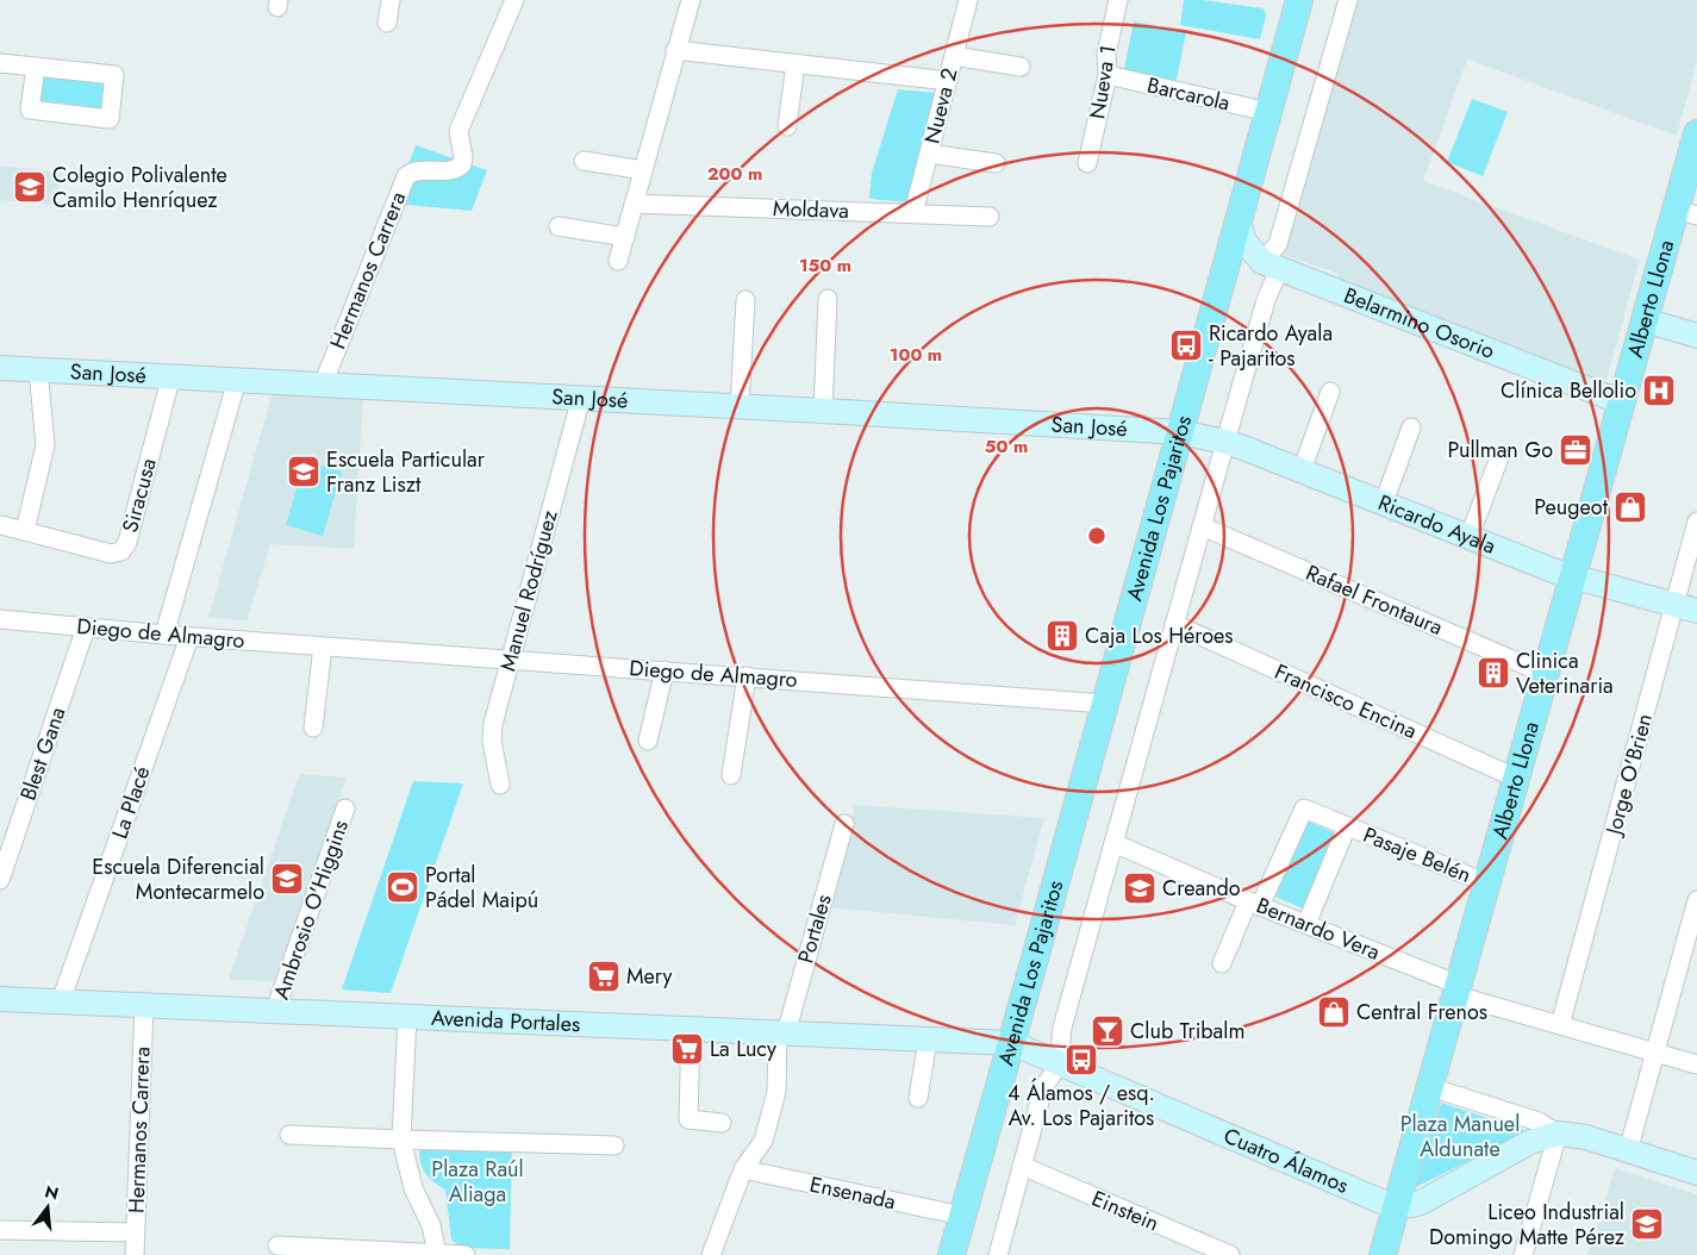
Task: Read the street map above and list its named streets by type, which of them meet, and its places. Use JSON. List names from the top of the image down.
{
  "streets": {
    "main road": ["Alberto Llona", "Avenida Los Pajaritos"],
    "street": [
      "Nueva 1",
      "Barcarola",
      "Nueva 2",
      "Moldava",
      "Hermanos Carrera",
      "Belarmino Osorio",
      "San José",
      "Siracusa",
      "Ricardo Ayala",
      "Manuel Rodríguez",
      "Rafael Frontaura",
      "Diego de Almagro",
      "Francisco Encina",
      "Blest Gana",
      "Jorge O'Brien",
      "La Placé",
      "Pasaje Belén",
      "Ambrosio O'Higgins",
      "Portales",
      "Bernardo Vera",
      "Avenida Portales",
      "Cuatro Álamos",
      "Ensenada",
      "Einstein"
    ]
  },
  "crossings": [
    ["Nueva 1", "Barcarola"],
    ["Barcarola", "Avenida Los Pajaritos"],
    ["Nueva 2", "Moldava"],
    ["Hermanos Carrera", "San José"],
    ["Hermanos Carrera", "Avenida Portales"],
    ["Alberto Llona", "Belarmino Osorio"],
    ["Alberto Llona", "Ricardo Ayala"],
    ["Alberto Llona", "Rafael Frontaura"],
    ["Alberto Llona", "Francisco Encina"],
    ["Alberto Llona", "Pasaje Belén"],
    ["Alberto Llona", "Bernardo Vera"],
    ["Alberto Llona", "Cuatro Álamos"],
    ["Belarmino Osorio", "Avenida Los Pajaritos"],
    ["San José", "Siracusa"],
    ["San José", "Avenida Los Pajaritos"],
    ["San José", "Ricardo Ayala"],
    ["San José", "Manuel Rodríguez"],
    ["Avenida Los Pajaritos", "Ricardo Ayala"],
    ["Avenida Los Pajaritos", "Rafael Frontaura"],
    ["Avenida Los Pajaritos", "Diego de Almagro"],
    ["Avenida Los Pajaritos", "Francisco Encina"],
    ["Avenida Los Pajaritos", "Bernardo Vera"],
    ["Avenida Los Pajaritos", "Avenida Portales"],
    ["Avenida Los Pajaritos", "Cuatro Álamos"],
    ["Avenida Los Pajaritos", "Ensenada"],
    ["Avenida Los Pajaritos", "Einstein"],
    ["Ricardo Ayala", "Jorge O'Brien"],
    ["Manuel Rodríguez", "Diego de Almagro"],
    ["Diego de Almagro", "Blest Gana"],
    ["Diego de Almagro", "La Placé"],
    ["Jorge O'Brien", "Bernardo Vera"],
    ["La Placé", "Avenida Portales"],
    ["Pasaje Belén", "Bernardo Vera"],
    ["Ambrosio O'Higgins", "Avenida Portales"],
    ["Portales", "Avenida Portales"],
    ["Avenida Portales", "Cuatro Álamos"]
  ],
  "parks": ["Plaza Manuel Aldunate", "Plaza Raúl Aliaga"],
  "places": {
    "school or university": [
      "Colegio Polivalente Camilo Henríquez",
      "Escuela Particular Franz Liszt",
      "Escuela Diferencial Montecarmelo",
      "Creando",
      "Liceo Industrial Domingo Matte Pérez"
    ],
    "bus stop": ["Ricardo Ayala - Pajaritos", "4 Álamos / esq. Av. Los Pajaritos"],
    "hospital": ["Clínica Bellolio"],
    "office": ["Pullman Go"],
    "shop": ["Peugeot", "Central Frenos"],
    "building": ["Caja Los Héroes", "Clinica Veterinaria"],
    "sports": ["Portal Pádel Maipú"],
    "supermarket": ["Mery", "La Lucy"],
    "bar": ["Club Tribalm"]
  },
  "north": "top",
  "rings": [
    "200 m",
    "150 m",
    "100 m",
    "50 m"
  ]
}
